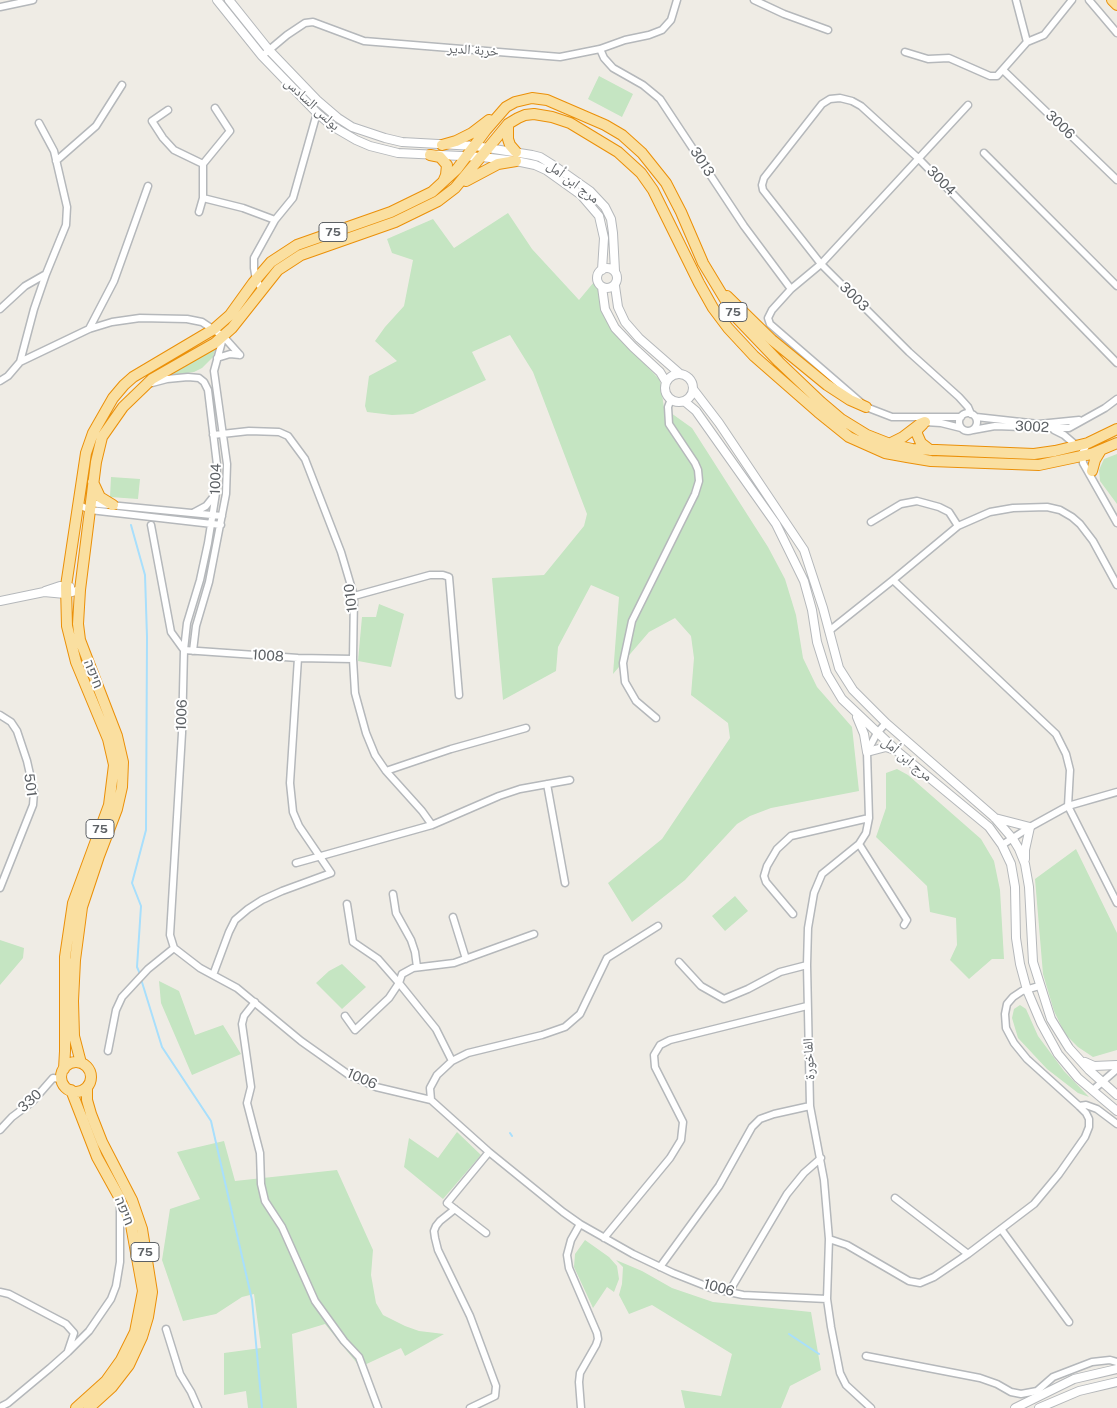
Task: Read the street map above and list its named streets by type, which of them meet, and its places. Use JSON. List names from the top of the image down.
{
  "streets": {
    "highway": ["75", "חיפה"],
    "street": [
      "خربة الدير",
      "بولس السادس",
      "3006",
      "3013",
      "3004",
      "مرج ابن أمل",
      "3003",
      "3002",
      "1004",
      "1010",
      "1008",
      "1006",
      "501",
      "الفاخورة",
      "330"
    ]
  },
  "crossings": [
    ["خربة الدير", "بولس السادس"],
    ["خربة الدير", "3013"],
    ["بولس السادس", "مرج ابن أمل"],
    ["بولس السادس", "75"],
    ["3004", "3003"],
    ["مرج ابن أمل", "75"],
    ["مرج ابن أمل", "الفاخورة"],
    ["75", "1004"],
    ["75", "חיפה"],
    ["75", "330"],
    ["3003", "3002"],
    ["1004", "1010"],
    ["1004", "1008"],
    ["1004", "חיפה"],
    ["1004", "1006"],
    ["1010", "1008"],
    ["1010", "חיפה"],
    ["1008", "1006"],
    ["חיפה", "330"],
    ["1006", "الفاخورة"]
  ]
}
